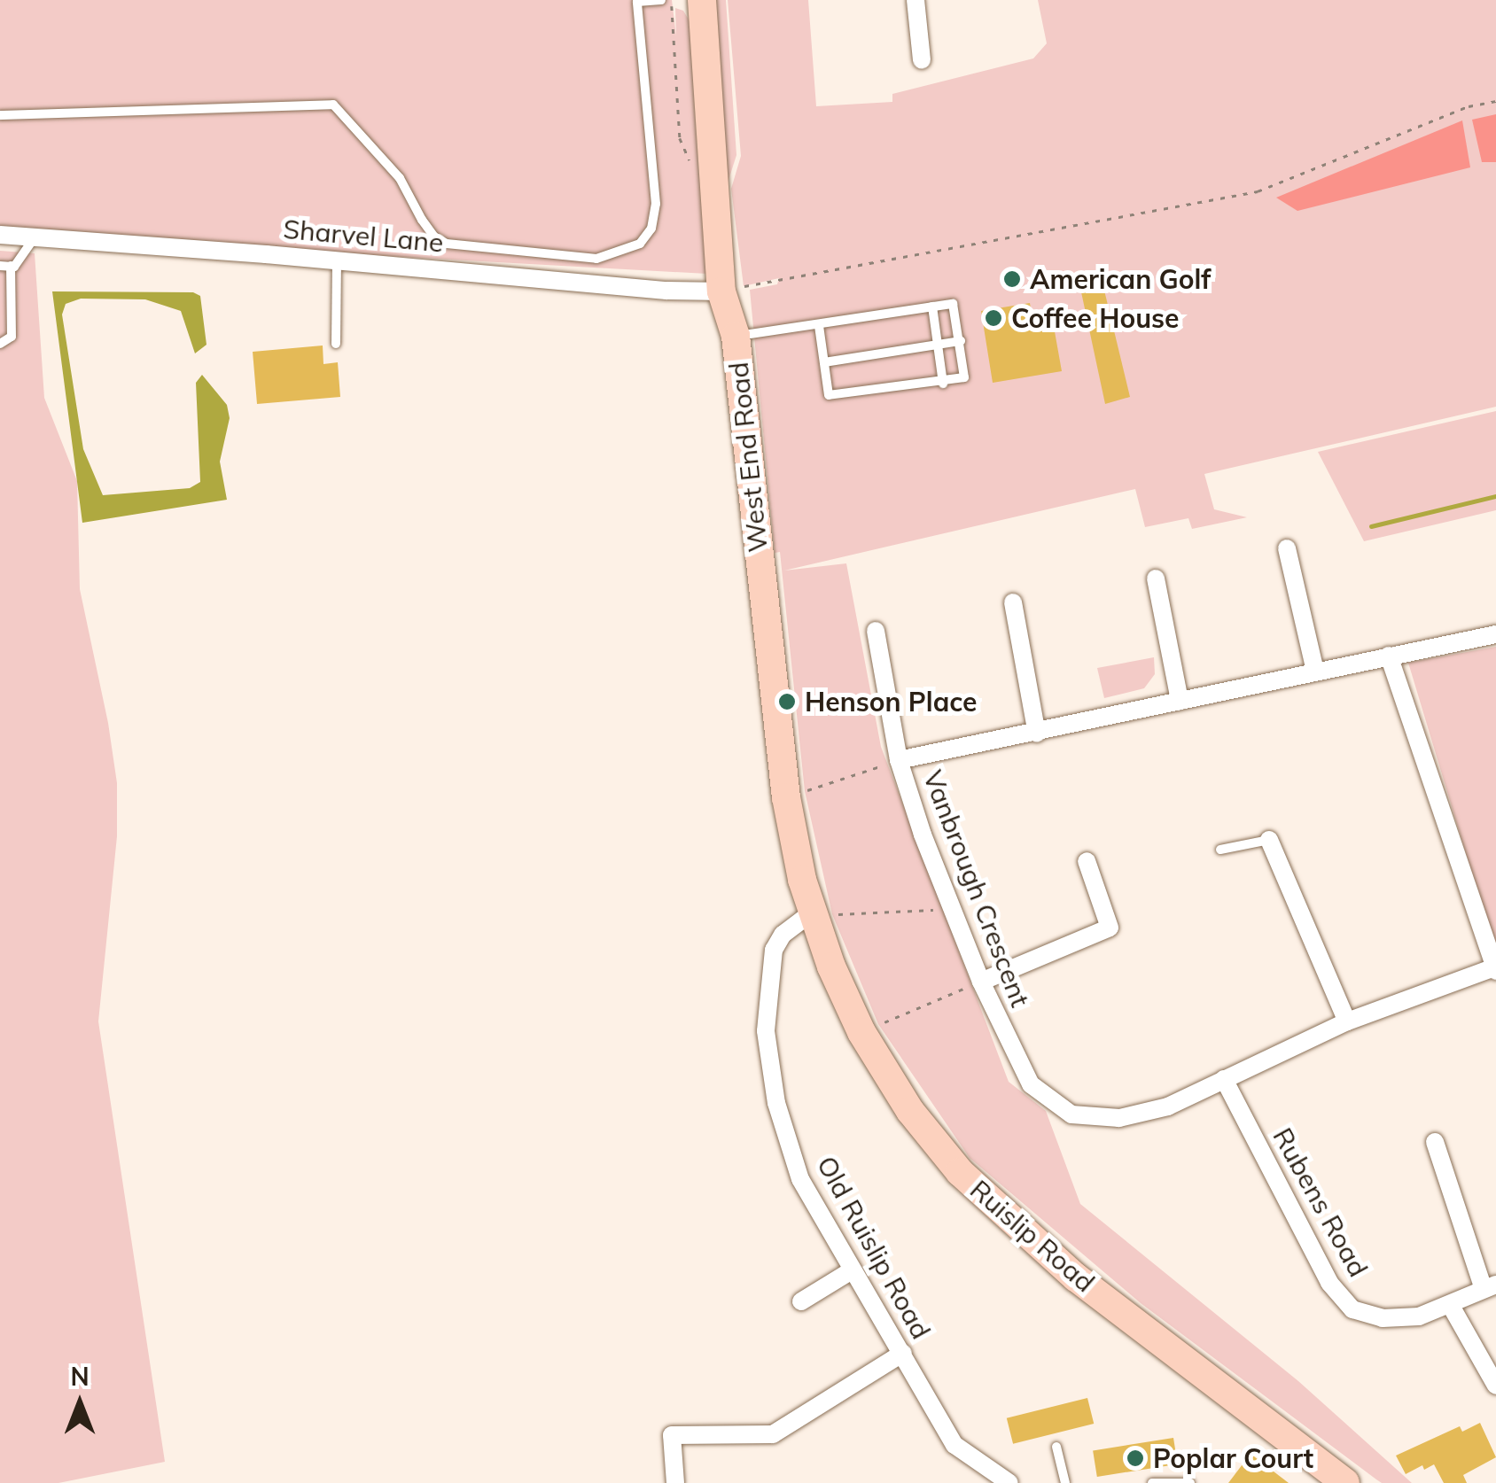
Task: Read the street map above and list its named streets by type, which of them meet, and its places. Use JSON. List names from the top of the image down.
{
  "streets": {
    "main road": ["West End Road", "Ruislip Road"],
    "street": [
      "Sharvel Lane",
      "Vanbrough Crescent",
      "Rubens Road",
      "Old Ruislip Road"
    ]
  },
  "crossings": [
    ["Sharvel Lane", "West End Road"],
    ["West End Road", "Ruislip Road"],
    ["West End Road", "Old Ruislip Road"],
    ["Vanbrough Crescent", "Rubens Road"],
    ["Ruislip Road", "Old Ruislip Road"]
  ],
  "places": [
    "American Golf",
    "Coffee House",
    "Henson Place",
    "Poplar Court"
  ],
  "north": "top"
}
